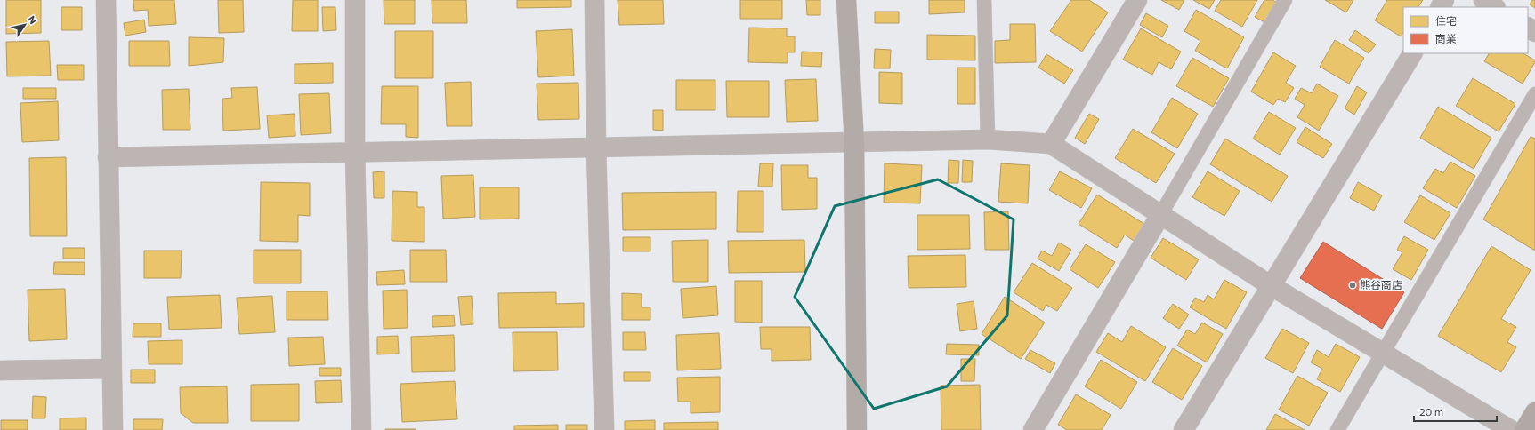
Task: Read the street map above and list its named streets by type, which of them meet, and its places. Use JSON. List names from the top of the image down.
{
  "places": ["熊谷商店"],
  "legend": ["住宅", "商業"],
  "scale_bar": "20 m",
  "north": "top right"
}
